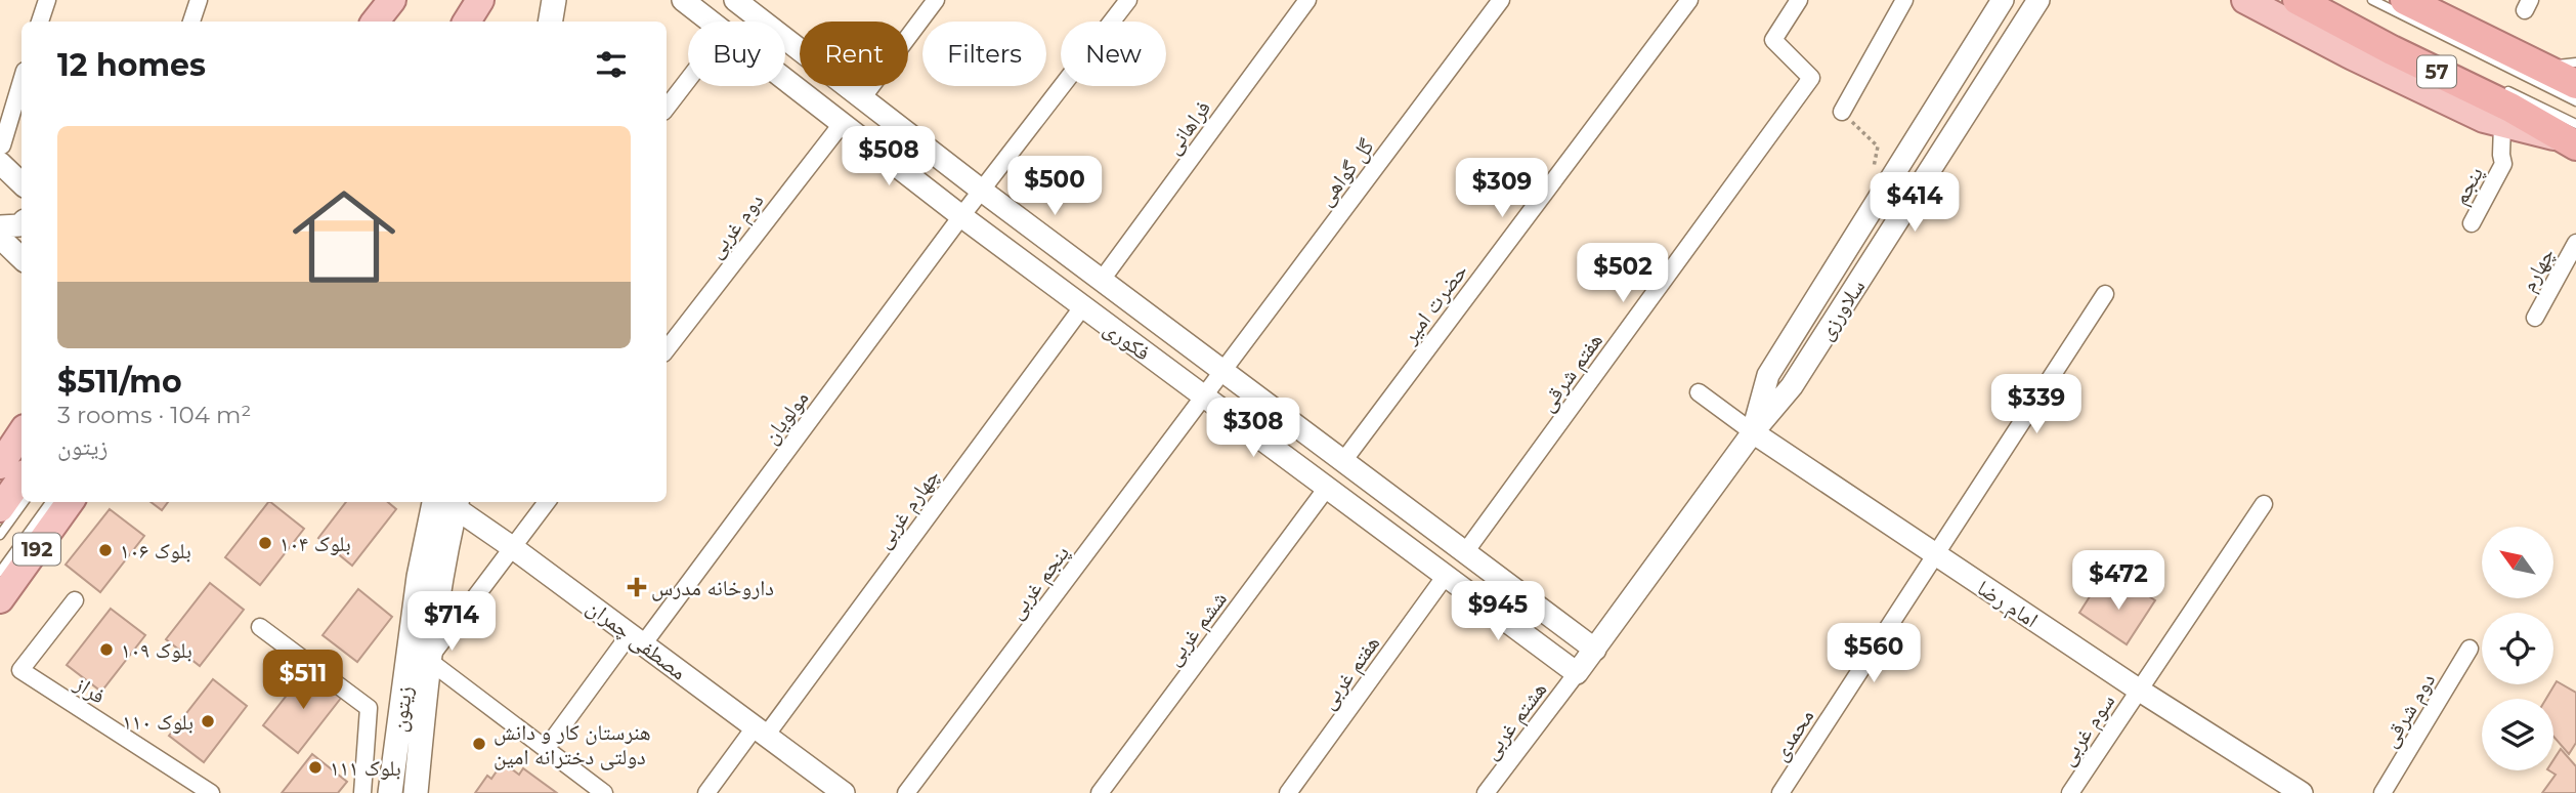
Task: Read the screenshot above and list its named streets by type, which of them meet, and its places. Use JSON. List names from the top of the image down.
{
  "streets": {
    "highway": ["57"],
    "main road": ["192", "زیتون"],
    "street": [
      "فراهانی",
      "گل گواهی",
      "پنجم",
      "دوم غربی",
      "چهارم",
      "حضرت امیر",
      "سلاورزی",
      "فکوری",
      "هفتم شرقی",
      "مولویان",
      "چهارم غربی",
      "پنجم غربی",
      "امام رضا",
      "ششم غربی",
      "مصطفی چمران",
      "هفتم غربی",
      "فراز",
      "دوم شرقی",
      "هشتم غربی",
      "سوم غربی",
      "محمدی"
    ]
  },
  "crossings": [
    ["فراهانی", "فکوری"],
    ["گل گواهی", "فکوری"],
    ["گل گواهی", "پنجم غربی"],
    ["دوم غربی", "فکوری"],
    ["حضرت امیر", "فکوری"],
    ["سلاورزی", "فکوری"],
    ["سلاورزی", "امام رضا"],
    ["سلاورزی", "هشتم غربی"],
    ["فکوری", "هفتم شرقی"],
    ["فکوری", "مولویان"],
    ["فکوری", "چهارم غربی"],
    ["فکوری", "پنجم غربی"],
    ["فکوری", "ششم غربی"],
    ["فکوری", "هفتم غربی"],
    ["فکوری", "هشتم غربی"],
    ["مولویان", "مصطفی چمران"],
    ["چهارم غربی", "مصطفی چمران"],
    ["امام رضا", "سوم غربی"],
    ["امام رضا", "محمدی"],
    ["مصطفی چمران", "زیتون"]
  ],
  "places": {
    "other": [
      "بلوک ۱۰۴",
      "بلوک ۱۰۶",
      "بلوک ۱۰۹",
      "بلوک ۱۱۰",
      "هنرستان کار و دانش دولتی دخترانه امین",
      "بلوک ۱۱۱"
    ],
    "health": ["داروخانه مدرس"]
  },
  "north": "top left",
  "page": {
    "chip": [
      "Buy",
      "Rent",
      "Filters",
      "New"
    ],
    "heading": "12 homes",
    "list": [
      {
        "name": "$511/mo",
        "note": "3 rooms · 104 m² · زیتون"
      }
    ],
    "price": [
      "$508",
      "$500",
      "$309",
      "$414",
      "$502",
      "$339",
      "$308",
      "$472",
      "$945",
      "$714",
      "$560",
      "$511"
    ]
  }
}
